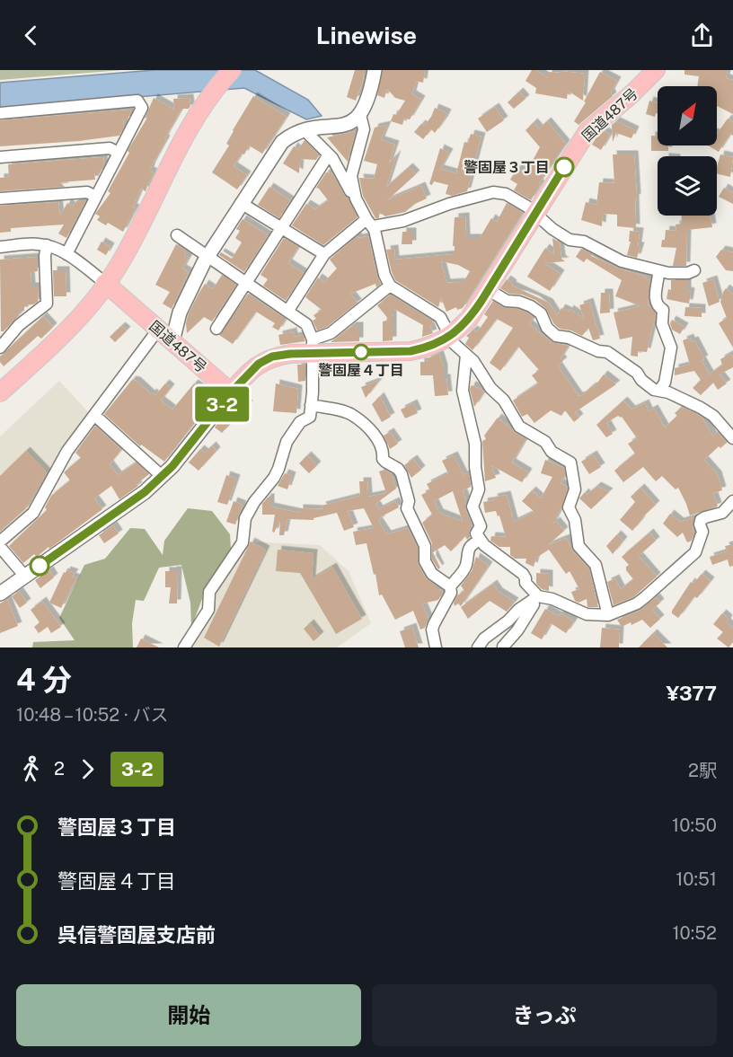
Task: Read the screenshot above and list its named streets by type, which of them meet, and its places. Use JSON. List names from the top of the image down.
{
  "streets": {
    "highway": ["国道487号"]
  },
  "places": ["警固屋３丁目", "警固屋４丁目"],
  "lines": ["bus line 3-2"],
  "north": "top right",
  "page": {
    "header": "Linewise",
    "on_map": "3-2",
    "heading": ["4 分", "10:48 – 10:52 · バス", "¥377"],
    "legs": ["2", "3-2", "2駅"],
    "list": [
      {
        "name": "警固屋３丁目",
        "value": "10:50"
      },
      {
        "name": "警固屋４丁目",
        "value": "10:51"
      },
      {
        "name": "呉信警固屋支店前",
        "value": "10:52"
      }
    ],
    "buttons": ["開始", "きっぷ"]
  }
}
